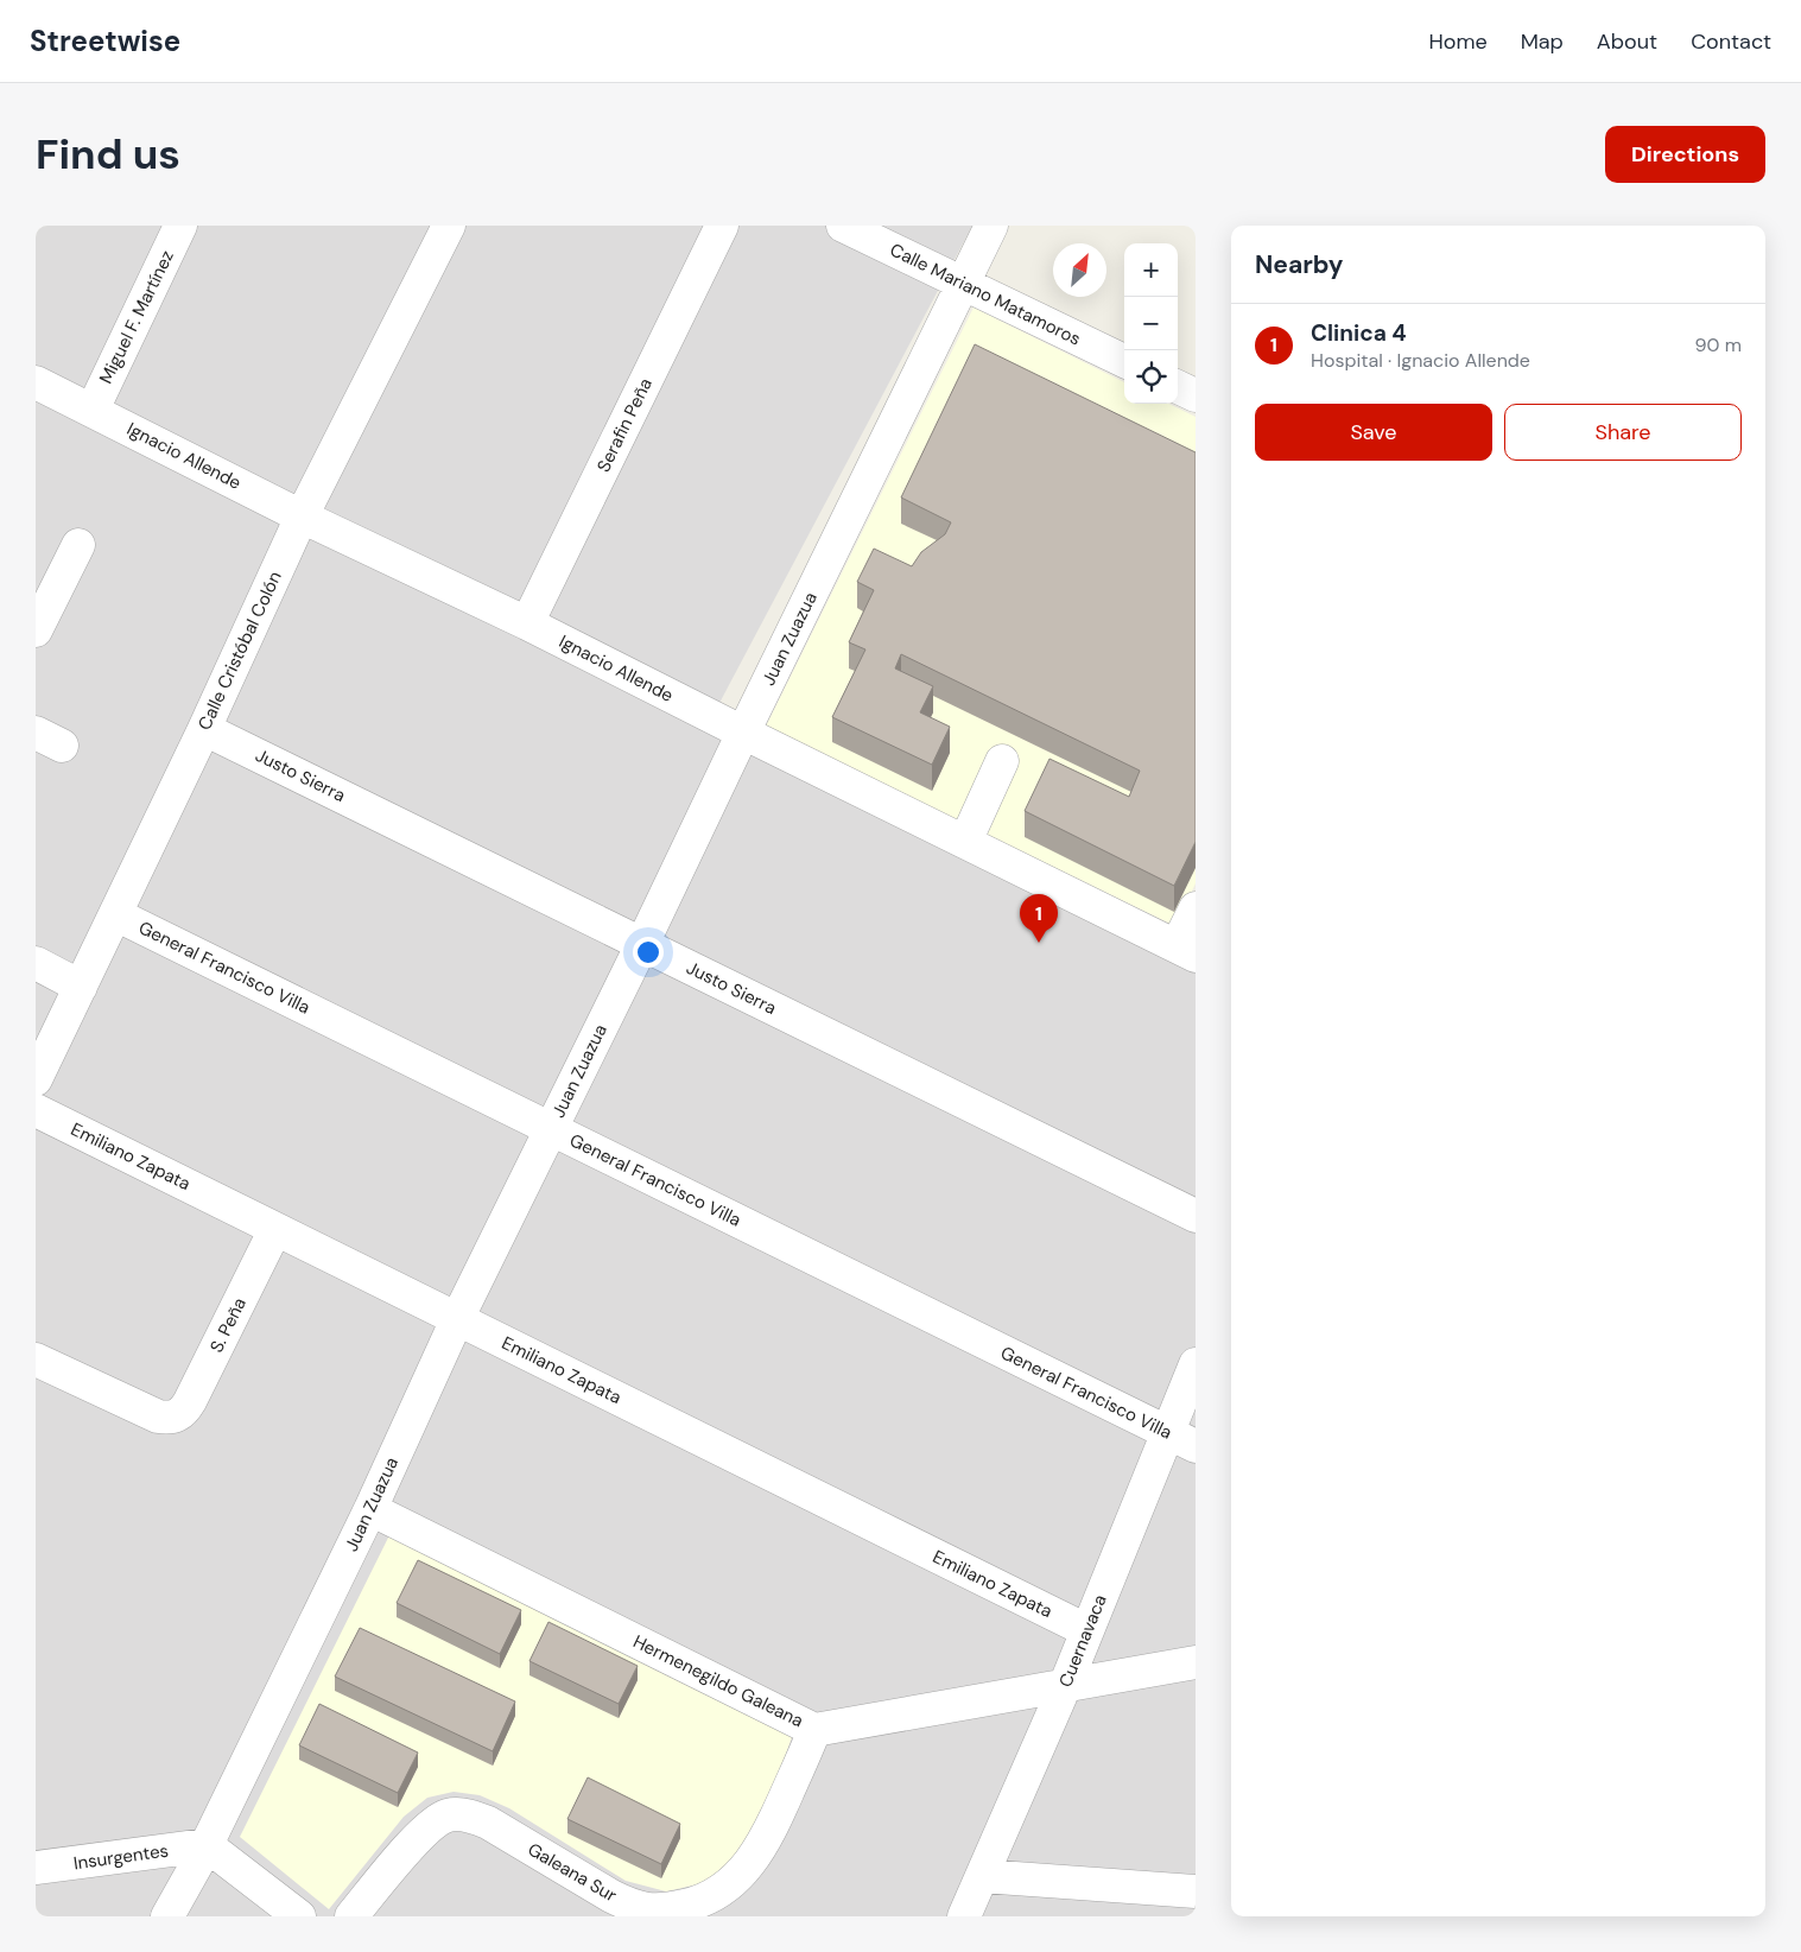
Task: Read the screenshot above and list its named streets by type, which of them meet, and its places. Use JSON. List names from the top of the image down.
{
  "streets": {
    "street": [
      "Calle Mariano Matamoros",
      "Miguel F. Martínez",
      "Serafin Peña",
      "Ignacio Allende",
      "Juan Zuazua",
      "Calle Cristóbal Colón",
      "Justo Sierra",
      "General Francisco Villa",
      "Emiliano Zapata",
      "S. Peña",
      "Cuernavaca",
      "Hermenegildo Galeana",
      "Insurgentes",
      "Galeana Sur"
    ]
  },
  "crossings": [
    ["Calle Mariano Matamoros", "Juan Zuazua"],
    ["Miguel F. Martínez", "Ignacio Allende"],
    ["Serafin Peña", "Ignacio Allende"],
    ["Ignacio Allende", "Juan Zuazua"],
    ["Ignacio Allende", "Calle Cristóbal Colón"],
    ["Juan Zuazua", "Justo Sierra"],
    ["Juan Zuazua", "General Francisco Villa"],
    ["Juan Zuazua", "Emiliano Zapata"],
    ["Juan Zuazua", "Hermenegildo Galeana"],
    ["Juan Zuazua", "Insurgentes"],
    ["Calle Cristóbal Colón", "Justo Sierra"],
    ["Calle Cristóbal Colón", "General Francisco Villa"],
    ["General Francisco Villa", "Cuernavaca"],
    ["Emiliano Zapata", "S. Peña"],
    ["Emiliano Zapata", "Cuernavaca"],
    ["Cuernavaca", "Hermenegildo Galeana"],
    ["Hermenegildo Galeana", "Galeana Sur"]
  ],
  "north": "top right",
  "page": {
    "header": "Streetwise",
    "nav": [
      "Home",
      "Map",
      "About",
      "Contact"
    ],
    "buttons": [
      "Directions",
      ["Save", "Share"]
    ],
    "title": "Find us",
    "heading": "Nearby",
    "map_buttons": ["+", "−"],
    "list": [
      {
        "mark": "1",
        "name": "Clinica 4",
        "note": "Hospital · Ignacio Allende",
        "value": "90 m"
      }
    ],
    "pins": "1"
  }
}
